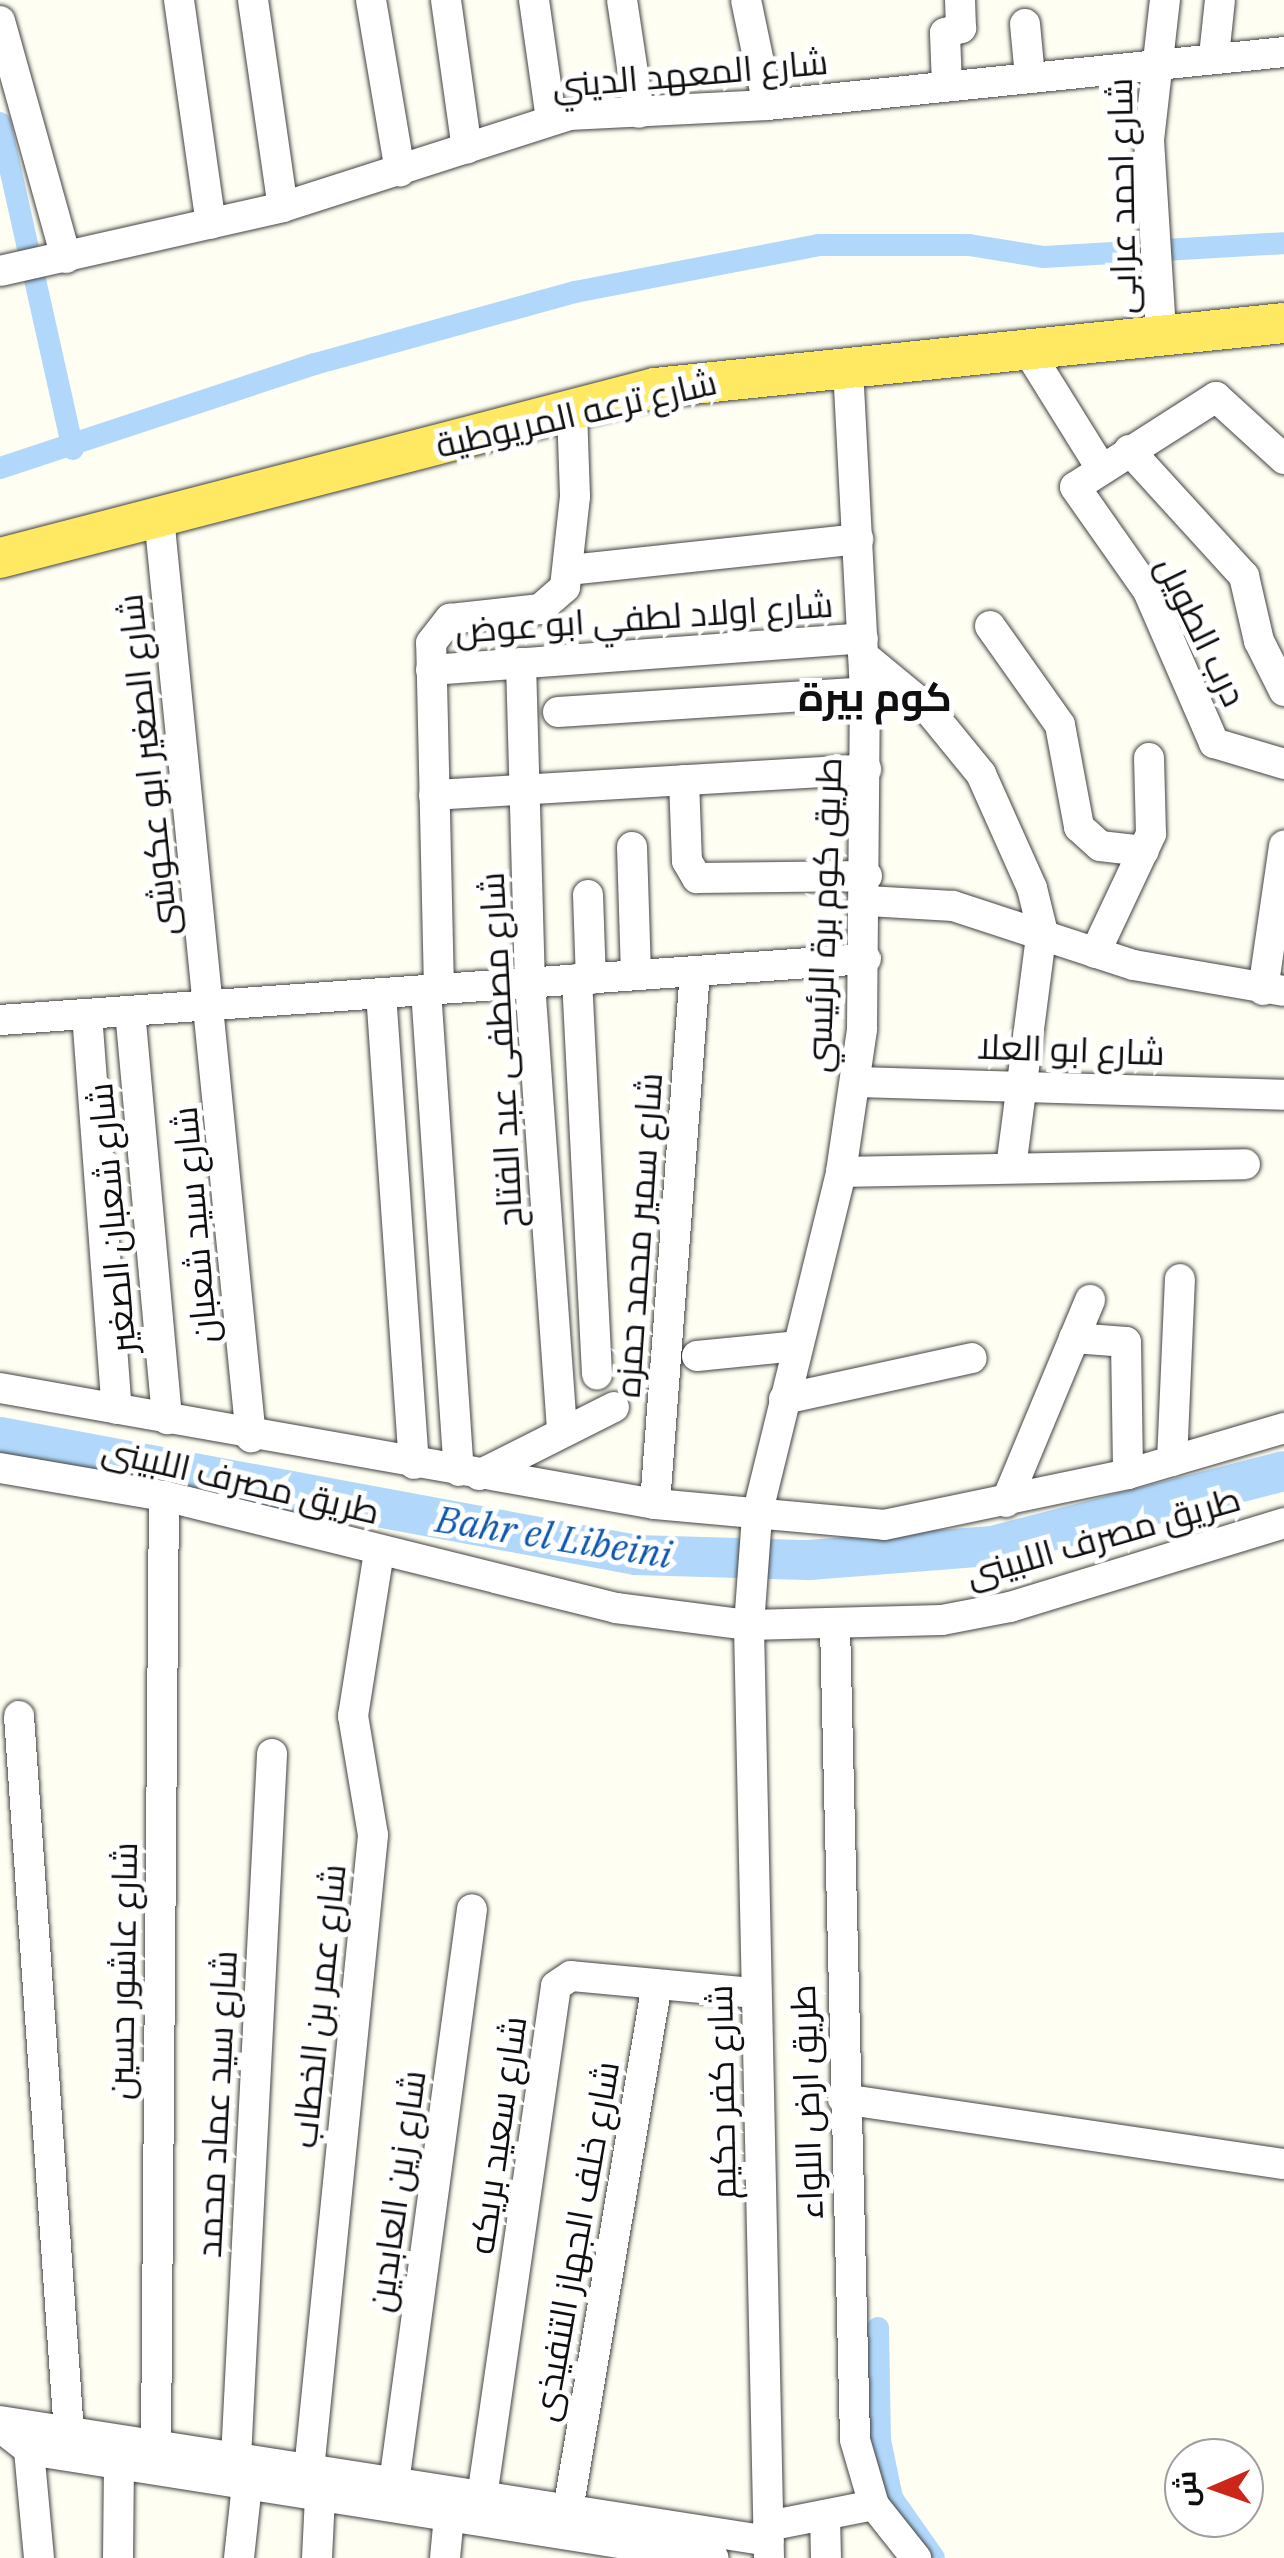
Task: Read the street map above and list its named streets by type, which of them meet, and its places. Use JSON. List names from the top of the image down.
{
  "streets": {
    "main road": ["شارع ترعه المريوطية"],
    "street": [
      "شارع المعهد الديني",
      "شارع احمد عرابى",
      "شارع اولاد لطفي ابو عوض",
      "درب الطويل",
      "شارع الصغير ابو عكوشى",
      "طريق كوم برة الرئيسي",
      "شارع ابو العلا",
      "شارع مصطفى عبد الفتاح",
      "شارع شعبان الصغير",
      "شارع سيد شعبان",
      "شارع سمير محمد حمزه",
      "طريق مصرف اللبينى",
      "شارع عاشور حسين",
      "شارع عمر بن الخطاب",
      "شارع كفر حكيم",
      "طريق ارض اللواء",
      "شارع سيد عماد محمد",
      "شارع سعيد بريكه",
      "شارع زين العابدين",
      "شارع خلف الجهاز التنفيذى"
    ]
  },
  "crossings": [
    ["شارع المعهد الديني", "شارع احمد عرابى"],
    ["شارع احمد عرابى", "شارع ترعه المريوطية"],
    ["شارع ترعه المريوطية", "شارع الصغير ابو عكوشى"],
    ["شارع ترعه المريوطية", "طريق كوم برة الرئيسي"],
    ["شارع اولاد لطفي ابو عوض", "طريق كوم برة الرئيسي"],
    ["شارع اولاد لطفي ابو عوض", "شارع مصطفى عبد الفتاح"],
    ["شارع الصغير ابو عكوشى", "شارع سيد شعبان"],
    ["طريق كوم برة الرئيسي", "شارع ابو العلا"],
    ["طريق كوم برة الرئيسي", "طريق مصرف اللبينى"],
    ["طريق كوم برة الرئيسي", "شارع كفر حكيم"],
    ["شارع شعبان الصغير", "طريق مصرف اللبينى"],
    ["شارع سيد شعبان", "طريق مصرف اللبينى"],
    ["شارع سمير محمد حمزه", "طريق مصرف اللبينى"],
    ["طريق مصرف اللبينى", "شارع عاشور حسين"],
    ["طريق مصرف اللبينى", "شارع عمر بن الخطاب"],
    ["طريق مصرف اللبينى", "شارع كفر حكيم"],
    ["طريق مصرف اللبينى", "طريق ارض اللواء"],
    ["شارع كفر حكيم", "شارع سعيد بريكه"],
    ["شارع سعيد بريكه", "شارع خلف الجهاز التنفيذى"]
  ],
  "districts": ["كوم بيرة"],
  "water": ["Bahr el Libeini"],
  "north": "left"
}
